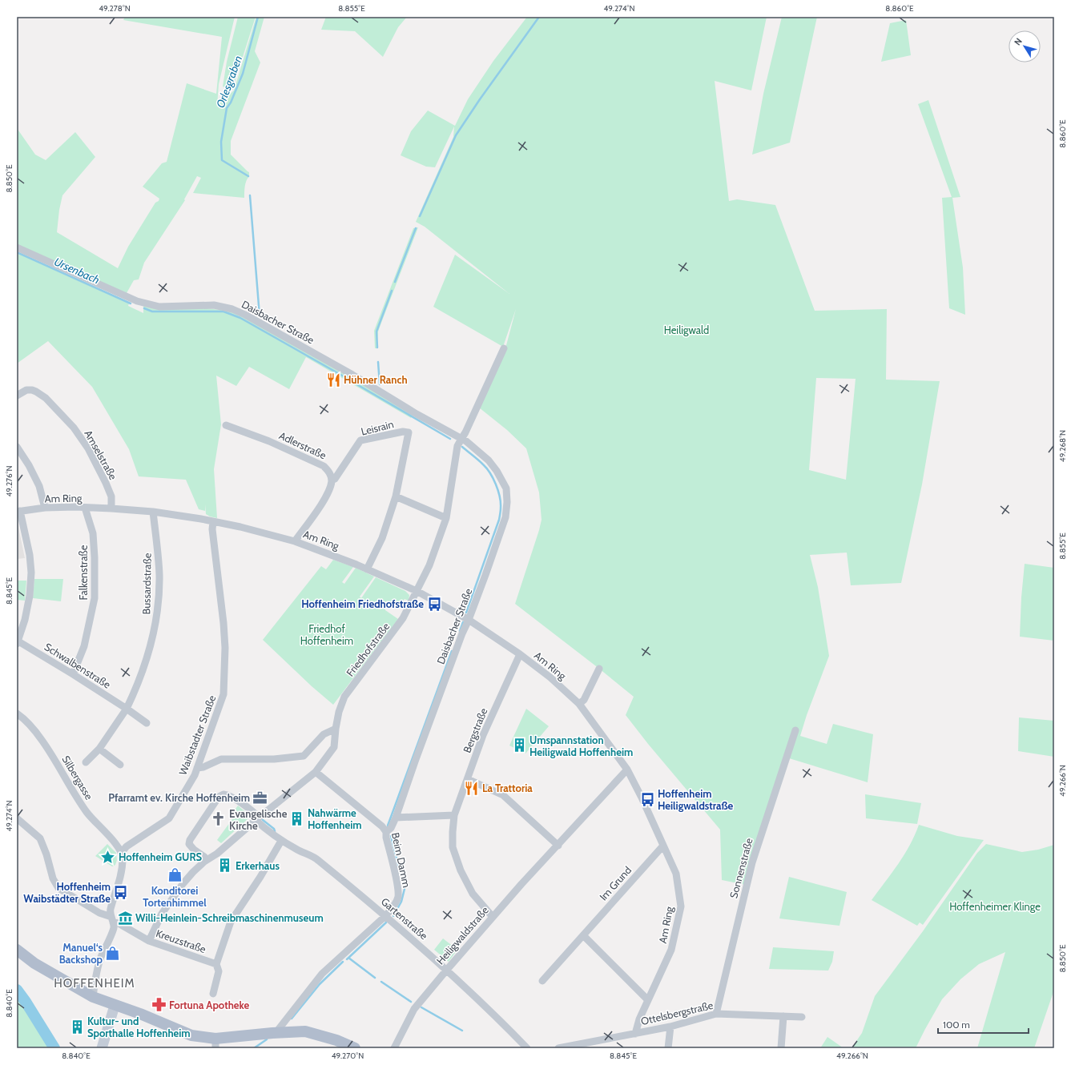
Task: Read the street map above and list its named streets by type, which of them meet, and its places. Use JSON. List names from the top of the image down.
{
  "streets": {
    "street": [
      "Daisbacher Straße",
      "Leisrain",
      "Adlerstraße",
      "Amselstraße",
      "Am Ring",
      "Falkenstraße",
      "Bussardstraße",
      "Friedhofstraße",
      "Schwalbenstraße",
      "Bergstraße",
      "Waibstadter Straße",
      "Silbergasse",
      "Beim Damm",
      "Sonnenstraße",
      "Im Grund",
      "Gartenstraße",
      "Heiligwaldstraße",
      "Kreuzstraße",
      "Ottelsbergstraße"
    ]
  },
  "crossings": [
    ["Daisbacher Straße", "Am Ring"],
    ["Daisbacher Straße", "Friedhofstraße"],
    ["Daisbacher Straße", "Beim Damm"],
    ["Leisrain", "Adlerstraße"],
    ["Amselstraße", "Am Ring"],
    ["Am Ring", "Falkenstraße"],
    ["Am Ring", "Bussardstraße"],
    ["Am Ring", "Friedhofstraße"],
    ["Am Ring", "Bergstraße"],
    ["Am Ring", "Waibstadter Straße"],
    ["Am Ring", "Im Grund"],
    ["Am Ring", "Heiligwaldstraße"],
    ["Am Ring", "Ottelsbergstraße"],
    ["Falkenstraße", "Schwalbenstraße"],
    ["Bussardstraße", "Schwalbenstraße"],
    ["Friedhofstraße", "Beim Damm"],
    ["Friedhofstraße", "Gartenstraße"],
    ["Friedhofstraße", "Kreuzstraße"],
    ["Bergstraße", "Heiligwaldstraße"],
    ["Waibstadter Straße", "Silbergasse"],
    ["Beim Damm", "Gartenstraße"],
    ["Sonnenstraße", "Ottelsbergstraße"],
    ["Gartenstraße", "Heiligwaldstraße"]
  ],
  "districts": ["HOFFENHEIM"],
  "water": ["Orlesgraben", "Ursenbach"],
  "parks": ["Heiligwald", "Friedhof Hoffenheim", "Hoffenheimer Klinge"],
  "places": {
    "restaurant": ["Hühner Ranch", "La Trattoria"],
    "bus stop": ["Hoffenheim Friedhofstraße", "Hoffenheim Heiligwaldstraße", "Hoffenheim Waibstädter Straße"],
    "building": [
      "Umspannstation Heiligwald Hoffenheim",
      "Nahwärme Hoffenheim",
      "Erkerhaus",
      "Kultur- und Sporthalle Hoffenheim"
    ],
    "office": ["Pfarramt ev. Kirche Hoffenheim"],
    "church": ["Evangelische Kirche"],
    "place": ["Hoffenheim GURS"],
    "shop": ["Konditorei Tortenhimmel", "Manuel‘s Backshop"],
    "museum": ["Willi-Heinlein-Schreibmaschinenmuseum"],
    "pharmacy": ["Fortuna Apotheke"]
  },
  "scale_bar": "100 m",
  "north": "top left",
  "coordinates": [
    "49.278°N",
    "8.855°E",
    "49.274°N",
    "8.860°E",
    "8.850°E",
    "49.268°N",
    "49.276°N",
    "8.845°E",
    "49.266°N",
    "8.840°E",
    "49.270°N"
  ]
}
